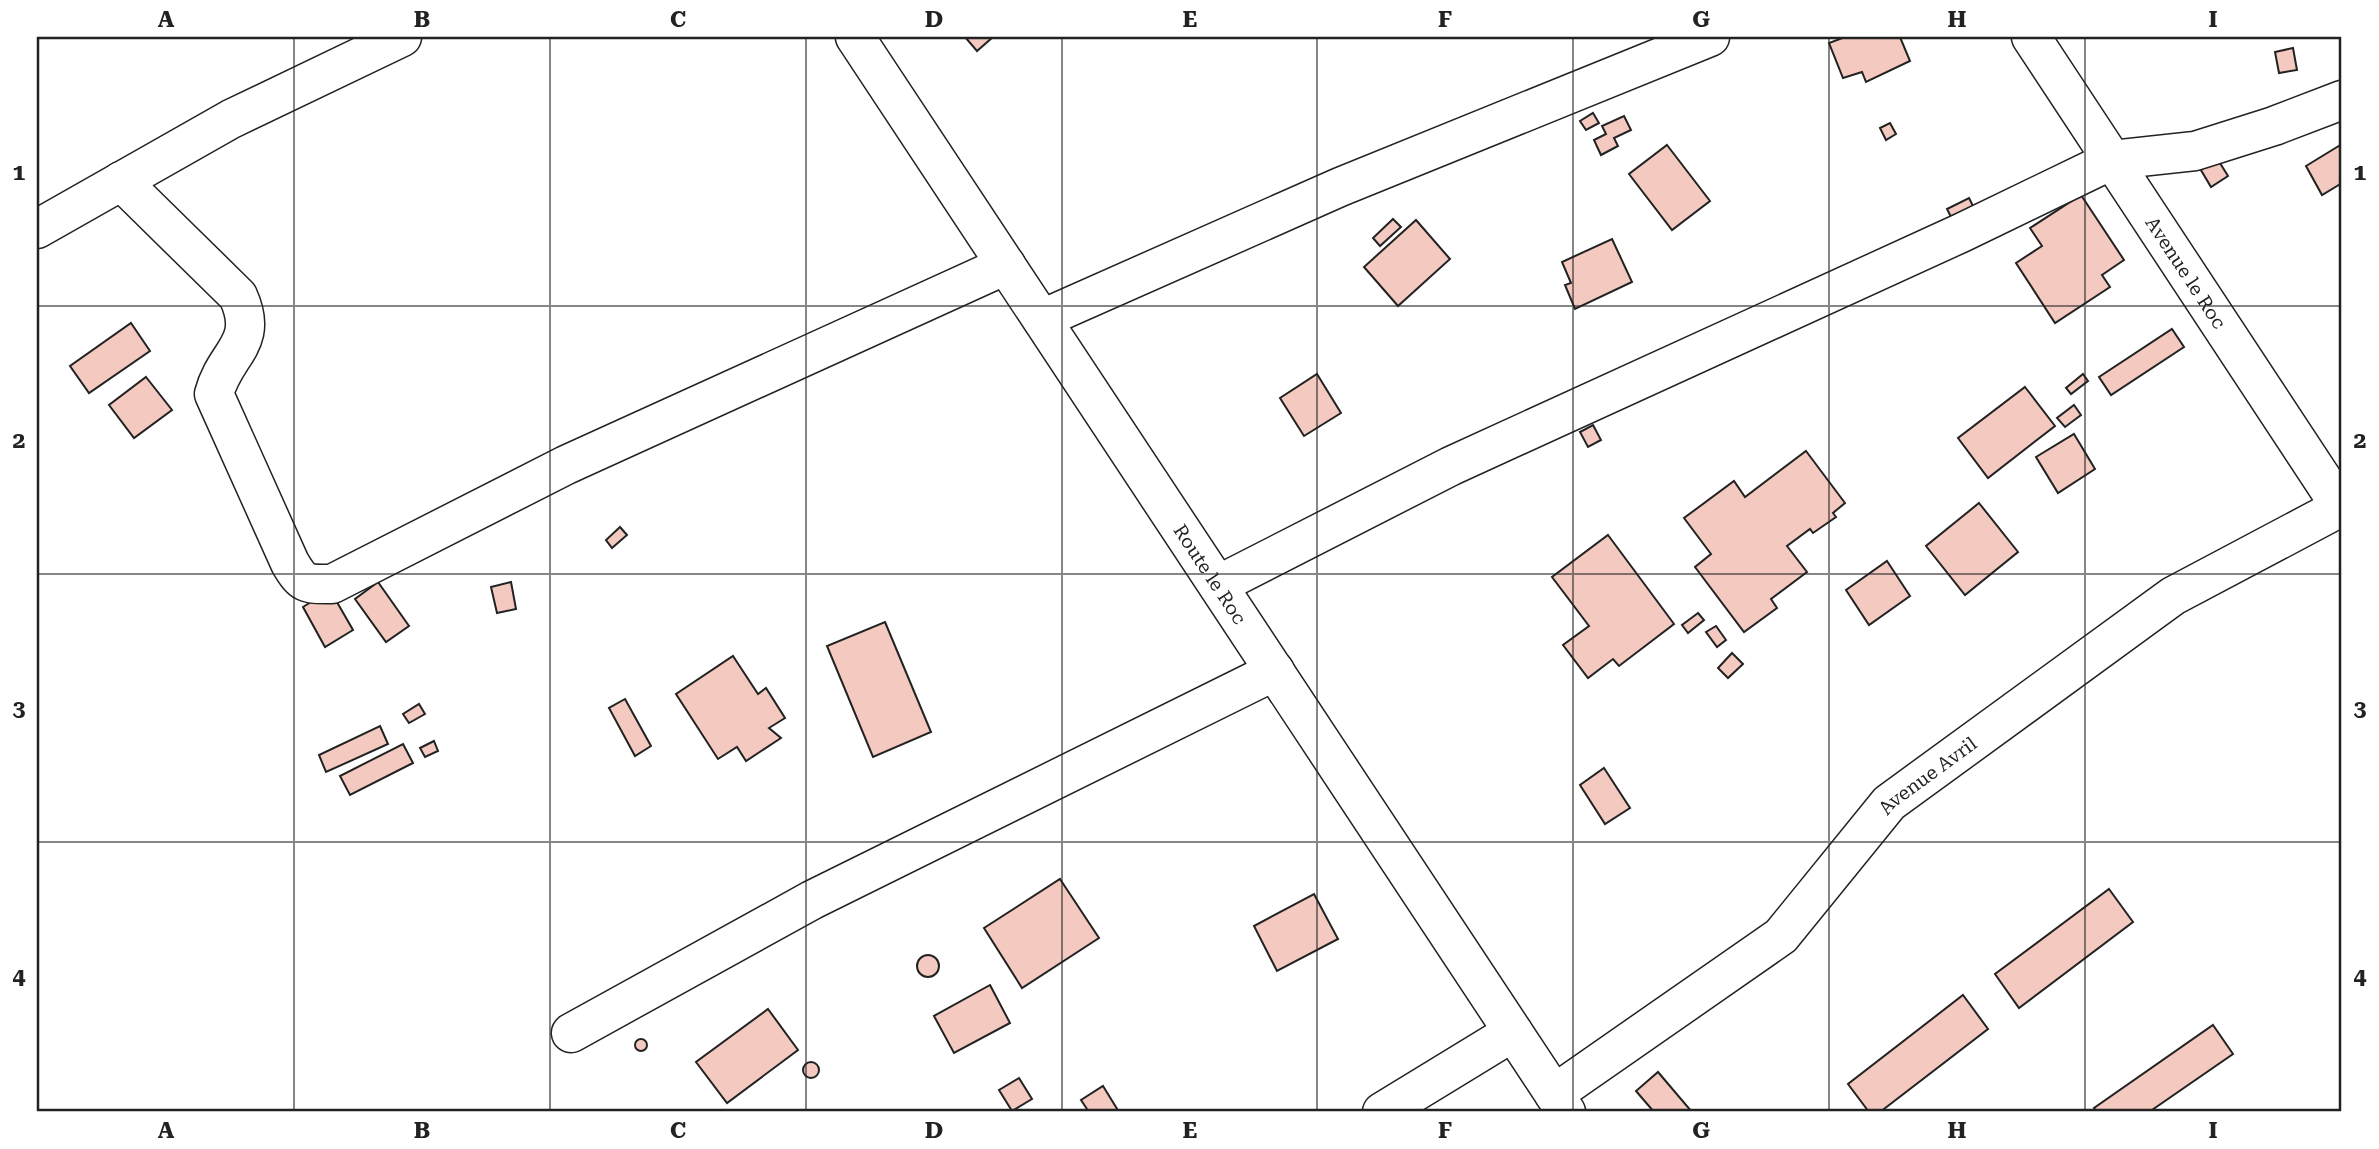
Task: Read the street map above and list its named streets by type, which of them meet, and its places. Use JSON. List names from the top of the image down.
{
  "streets": {
    "street": ["Avenue le Roc", "Route le Roc", "Avenue Avril"]
  },
  "crossings": [
    ["Avenue le Roc", "Avenue Avril"],
    ["Route le Roc", "Avenue Avril"]
  ],
  "grid": {
    "columns": [
      "A",
      "B",
      "C",
      "D",
      "E",
      "F",
      "G",
      "H",
      "I"
    ],
    "rows": [
      "1",
      "2",
      "3",
      "4"
    ]
  }
}
